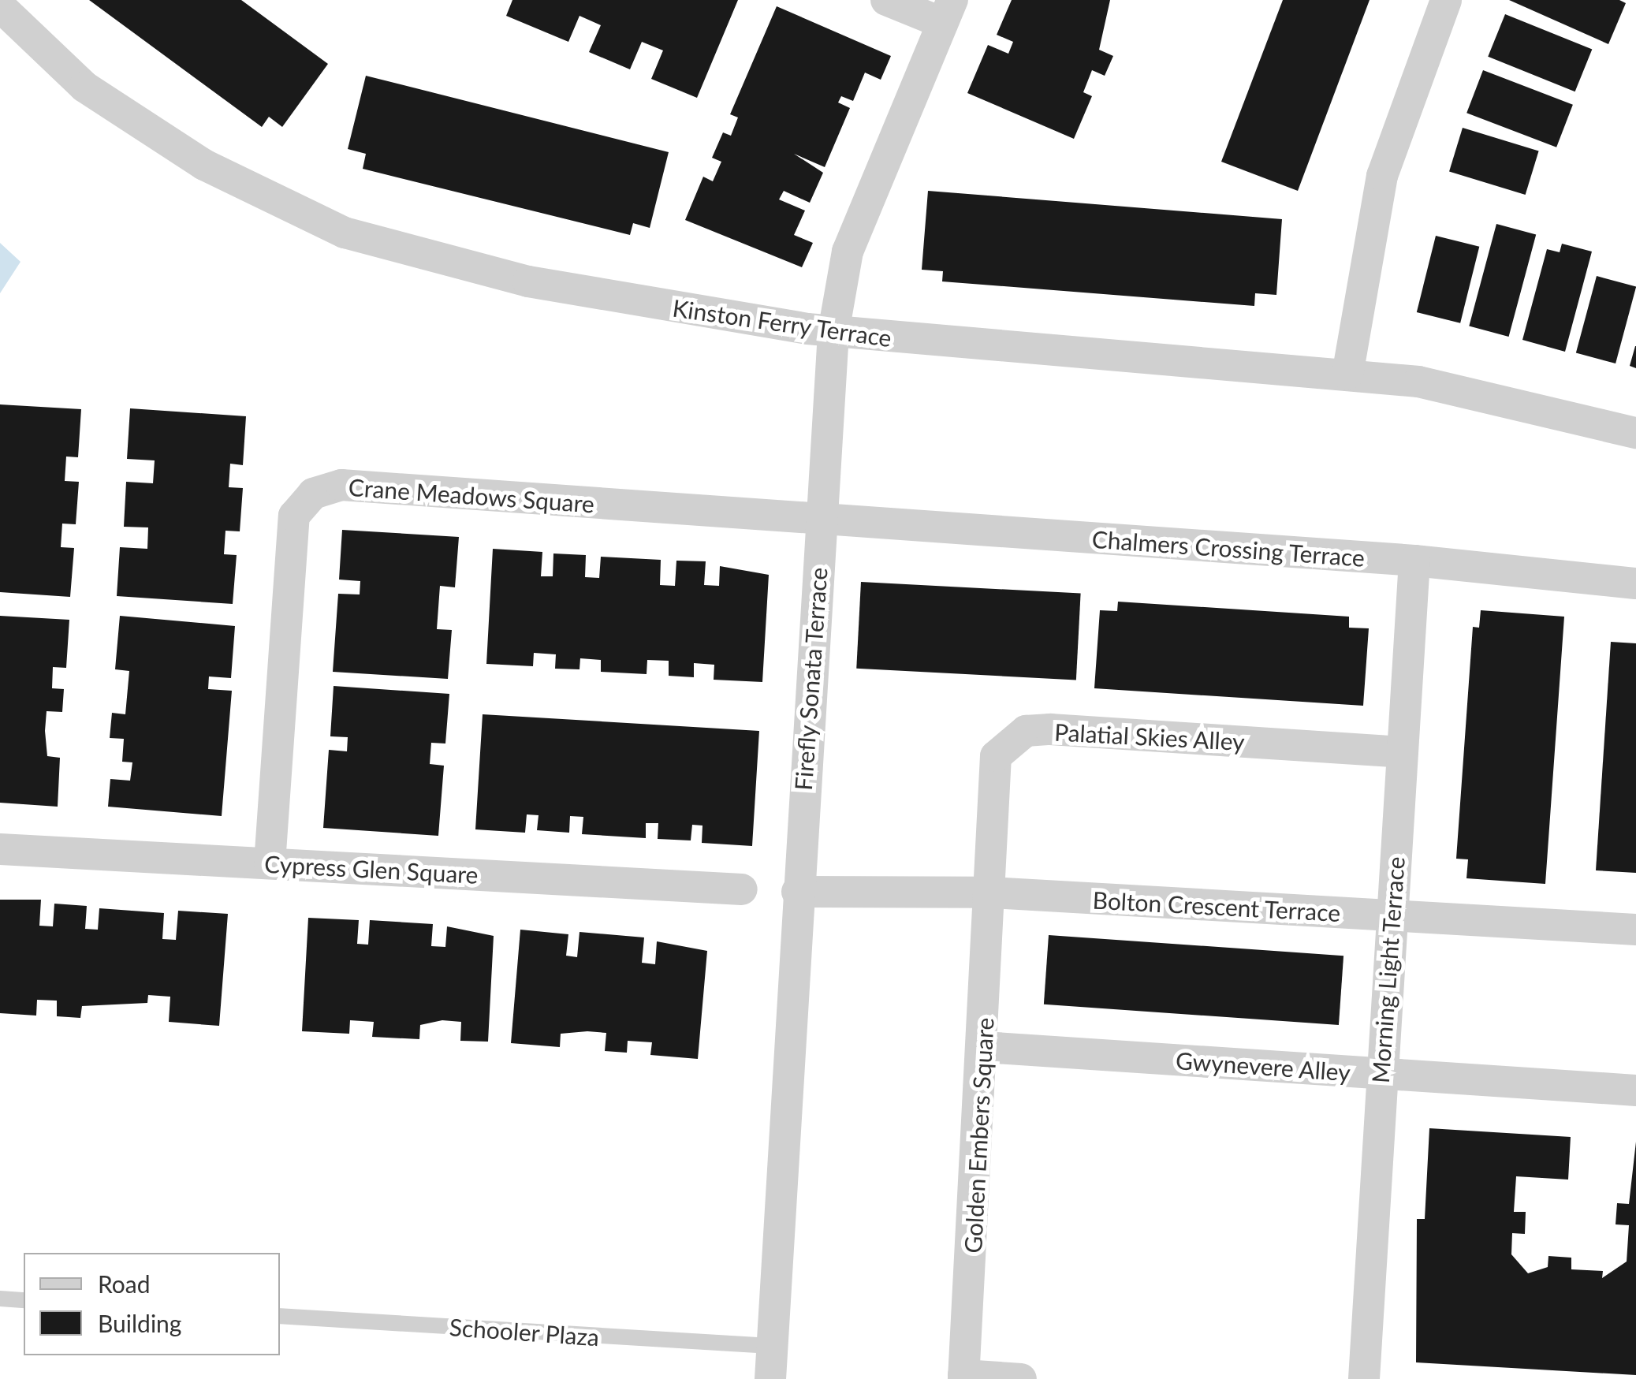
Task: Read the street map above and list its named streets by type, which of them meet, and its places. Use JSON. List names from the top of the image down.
{
  "streets": {
    "street": [
      "Kinston Ferry Terrace",
      "Crane Meadows Square",
      "Chalmers Crossing Terrace",
      "Firefly Sonata Terrace",
      "Palatial Skies Alley",
      "Cypress Glen Square",
      "Bolton Crescent Terrace",
      "Morning Light Terrace",
      "Gwynevere Alley",
      "Golden Embers Square"
    ],
    "lane": ["Schooler Plaza"]
  },
  "crossings": [
    ["Kinston Ferry Terrace", "Firefly Sonata Terrace"],
    ["Crane Meadows Square", "Chalmers Crossing Terrace"],
    ["Crane Meadows Square", "Firefly Sonata Terrace"],
    ["Crane Meadows Square", "Cypress Glen Square"],
    ["Chalmers Crossing Terrace", "Firefly Sonata Terrace"],
    ["Chalmers Crossing Terrace", "Morning Light Terrace"],
    ["Firefly Sonata Terrace", "Bolton Crescent Terrace"],
    ["Firefly Sonata Terrace", "Schooler Plaza"],
    ["Palatial Skies Alley", "Bolton Crescent Terrace"],
    ["Palatial Skies Alley", "Morning Light Terrace"],
    ["Palatial Skies Alley", "Golden Embers Square"],
    ["Bolton Crescent Terrace", "Morning Light Terrace"],
    ["Bolton Crescent Terrace", "Golden Embers Square"],
    ["Morning Light Terrace", "Gwynevere Alley"],
    ["Gwynevere Alley", "Golden Embers Square"]
  ],
  "legend": ["Road", "Building"]
}
